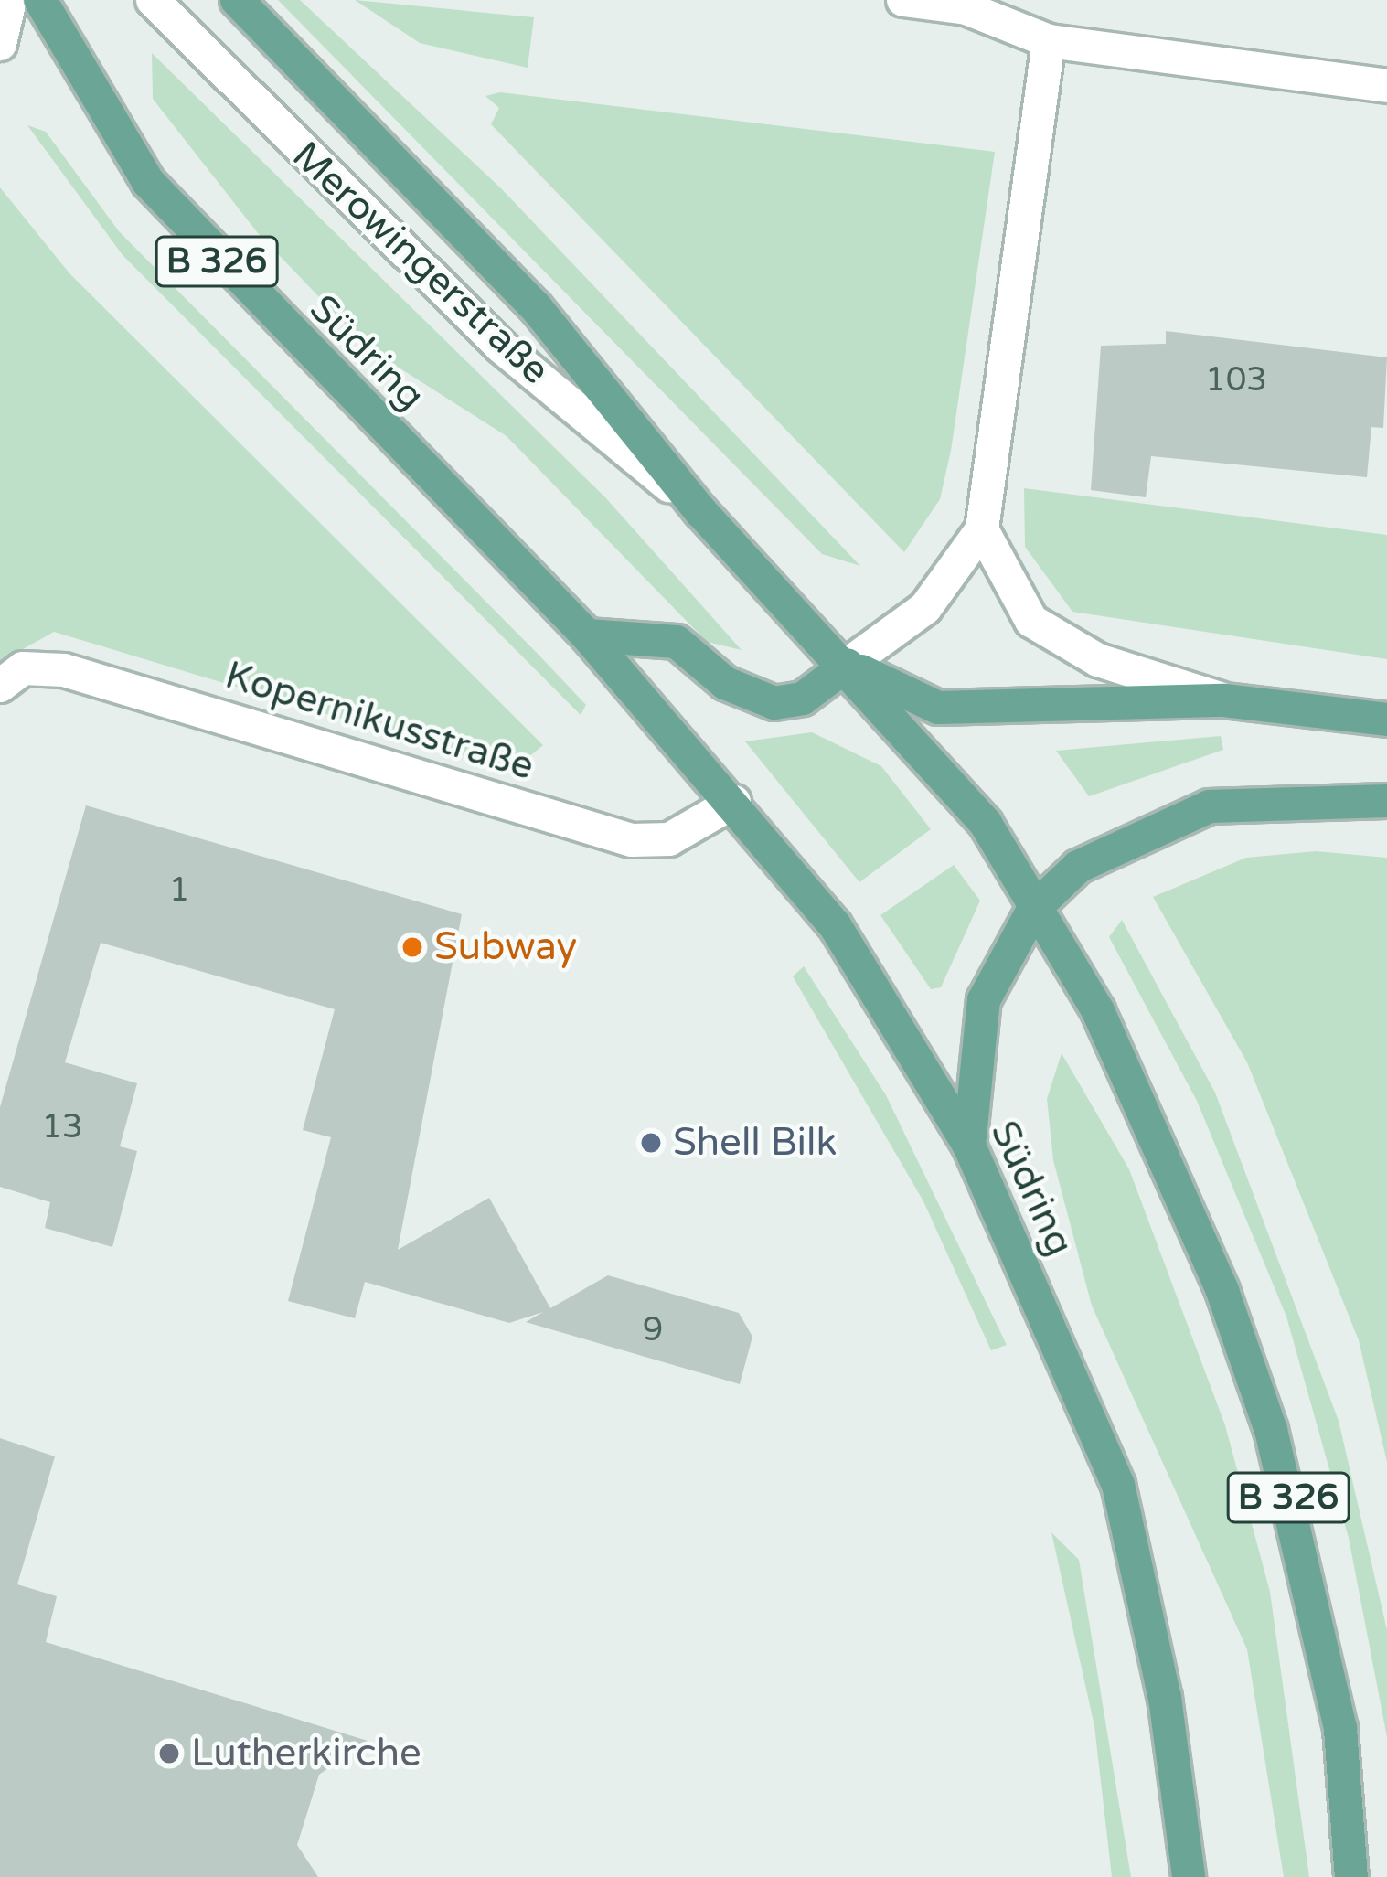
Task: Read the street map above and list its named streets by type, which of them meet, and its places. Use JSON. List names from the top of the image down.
{
  "streets": {
    "main road": ["B 326", "Südring"],
    "street": ["Merowingerstraße", "Kopernikusstraße"]
  },
  "crossings": [
    ["B 326", "Merowingerstraße"],
    ["Südring", "Kopernikusstraße"]
  ],
  "places": ["Subway", "Shell Bilk", "Lutherkirche"],
  "house_numbers": [
    "103",
    "1",
    "13",
    "9"
  ]
}
